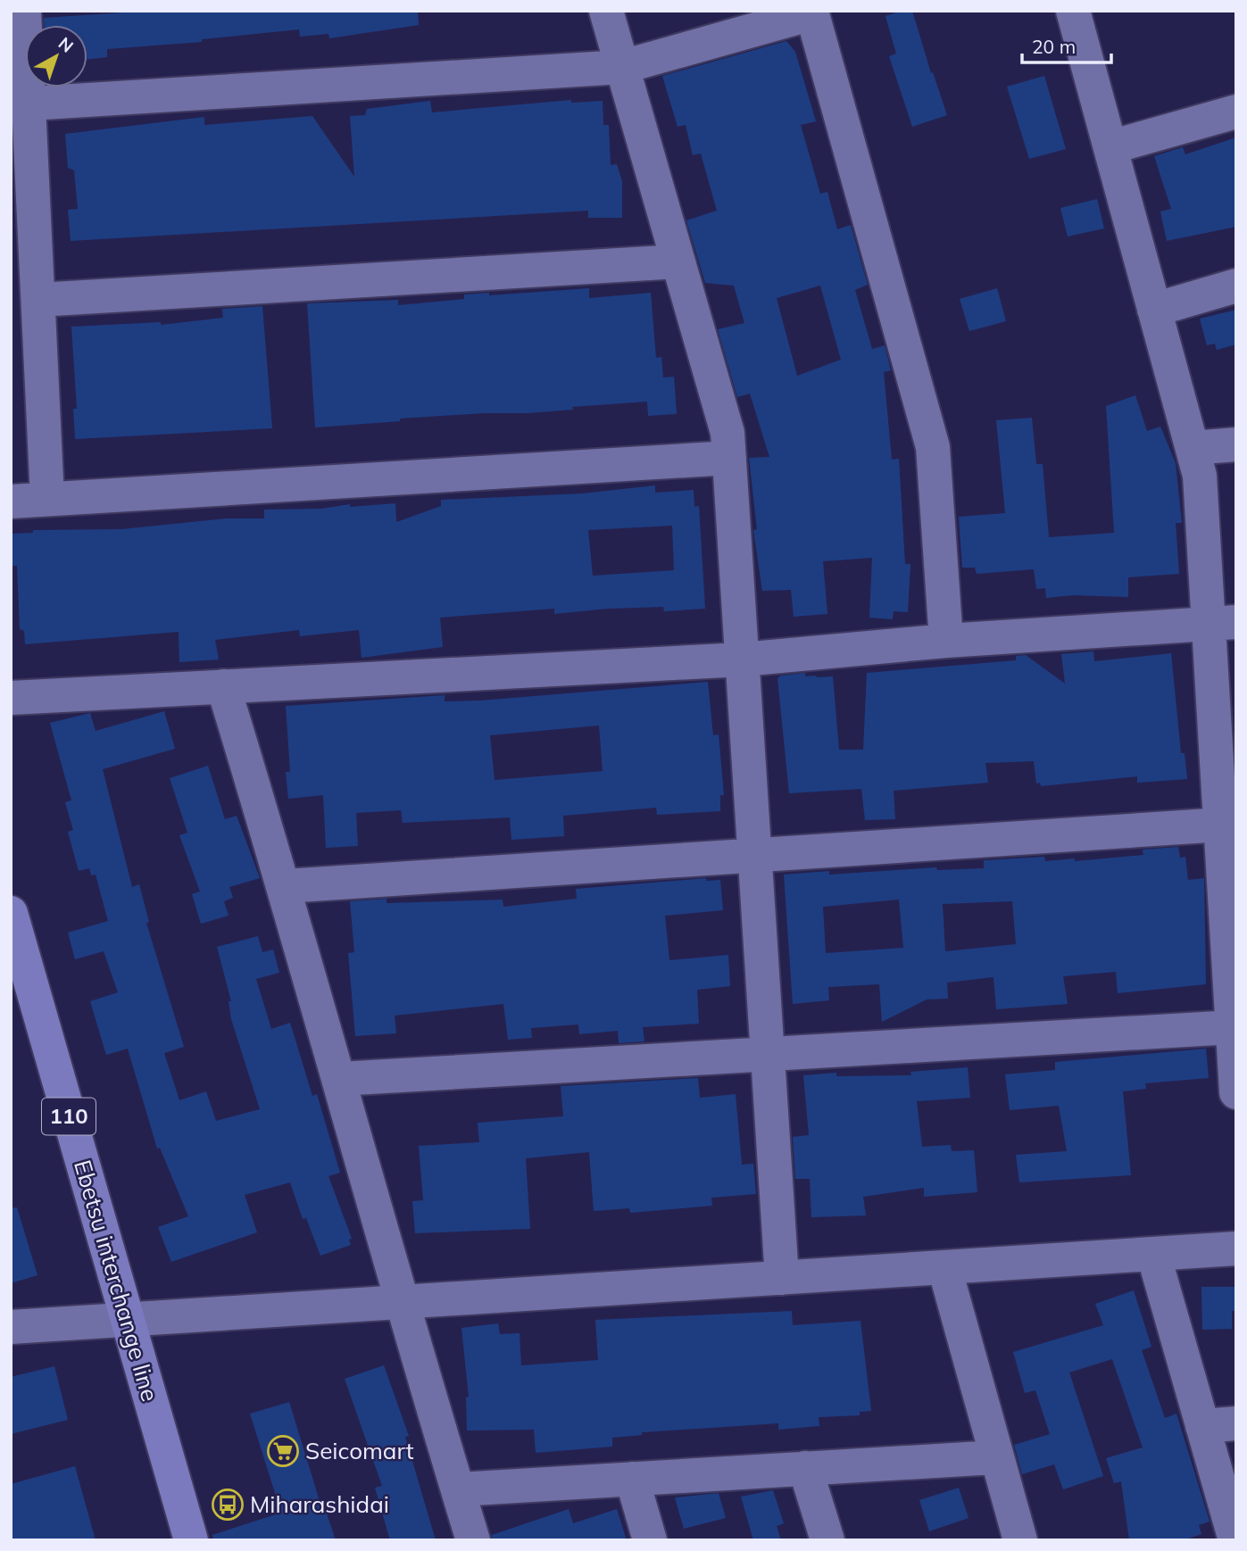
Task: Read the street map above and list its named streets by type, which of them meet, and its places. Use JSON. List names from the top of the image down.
{
  "streets": {
    "main road": ["110", "Ebetsu interchange line"]
  },
  "places": {
    "supermarket": ["Seicomart"],
    "bus stop": ["Miharashidai"]
  },
  "scale_bar": "20 m",
  "north": "top right"
}
